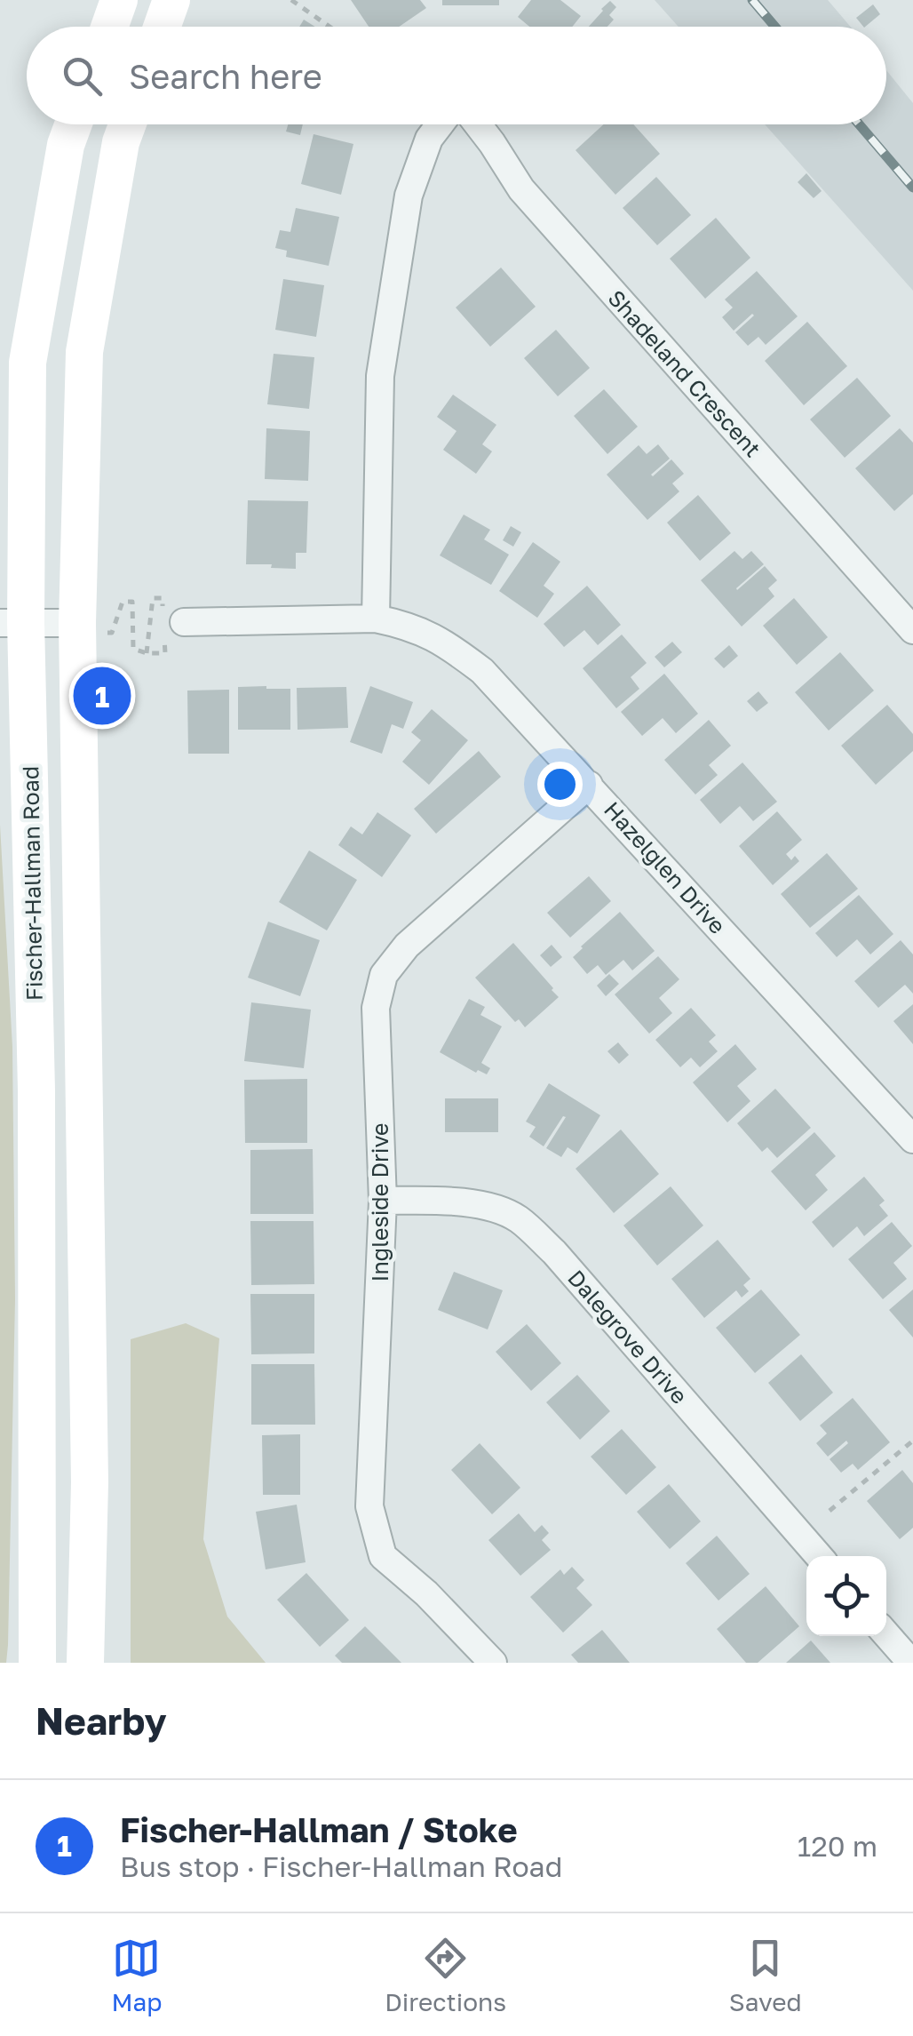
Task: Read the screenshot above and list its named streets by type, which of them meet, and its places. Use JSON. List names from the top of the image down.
{
  "streets": {
    "main road": ["Fischer-Hallman Road"],
    "street": [
      "Shadeland Crescent",
      "Hazelglen Drive",
      "Ingleside Drive",
      "Dalegrove Drive"
    ]
  },
  "crossings": [
    ["Hazelglen Drive", "Ingleside Drive"],
    ["Ingleside Drive", "Dalegrove Drive"]
  ],
  "page": {
    "search": "Search here",
    "pins": "1",
    "heading": "Nearby",
    "list": [
      {
        "mark": "1",
        "name": "Fischer-Hallman / Stoke",
        "note": "Bus stop · Fischer-Hallman Road",
        "value": "120 m"
      }
    ],
    "nav": ["Map", "Directions", "Saved"]
  }
}
